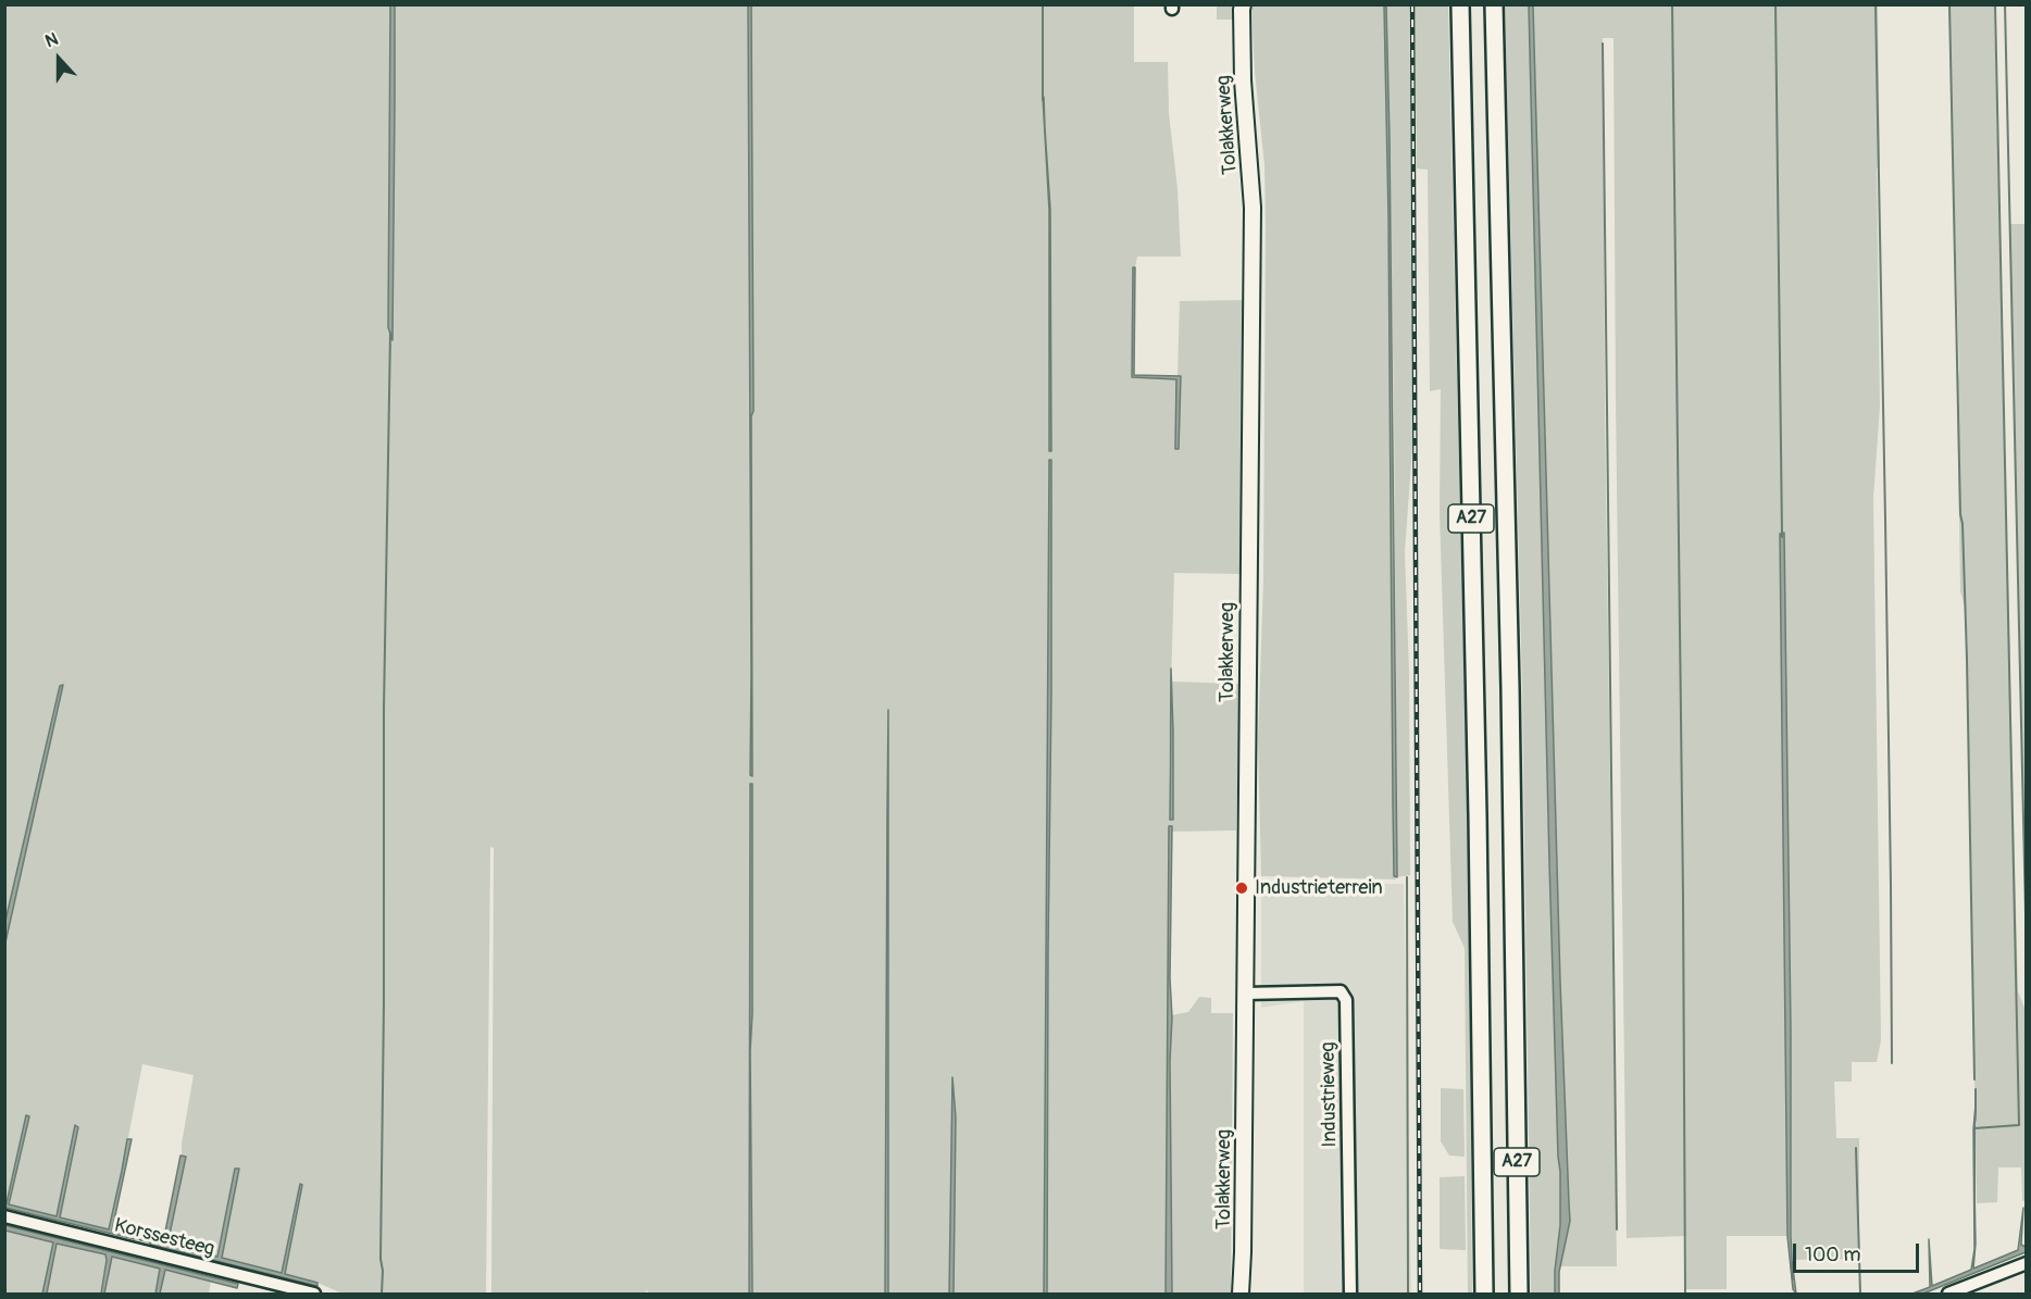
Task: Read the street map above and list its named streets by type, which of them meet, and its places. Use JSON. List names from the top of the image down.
{
  "streets": {
    "highway": ["A27"],
    "main road": ["Tolakkerweg"],
    "street": ["Industrieweg", "Korssesteeg"]
  },
  "crossings": [
    ["Tolakkerweg", "Industrieweg"]
  ],
  "places": ["Industrieterrein"],
  "scale_bar": "100 m",
  "north": "top"
}
